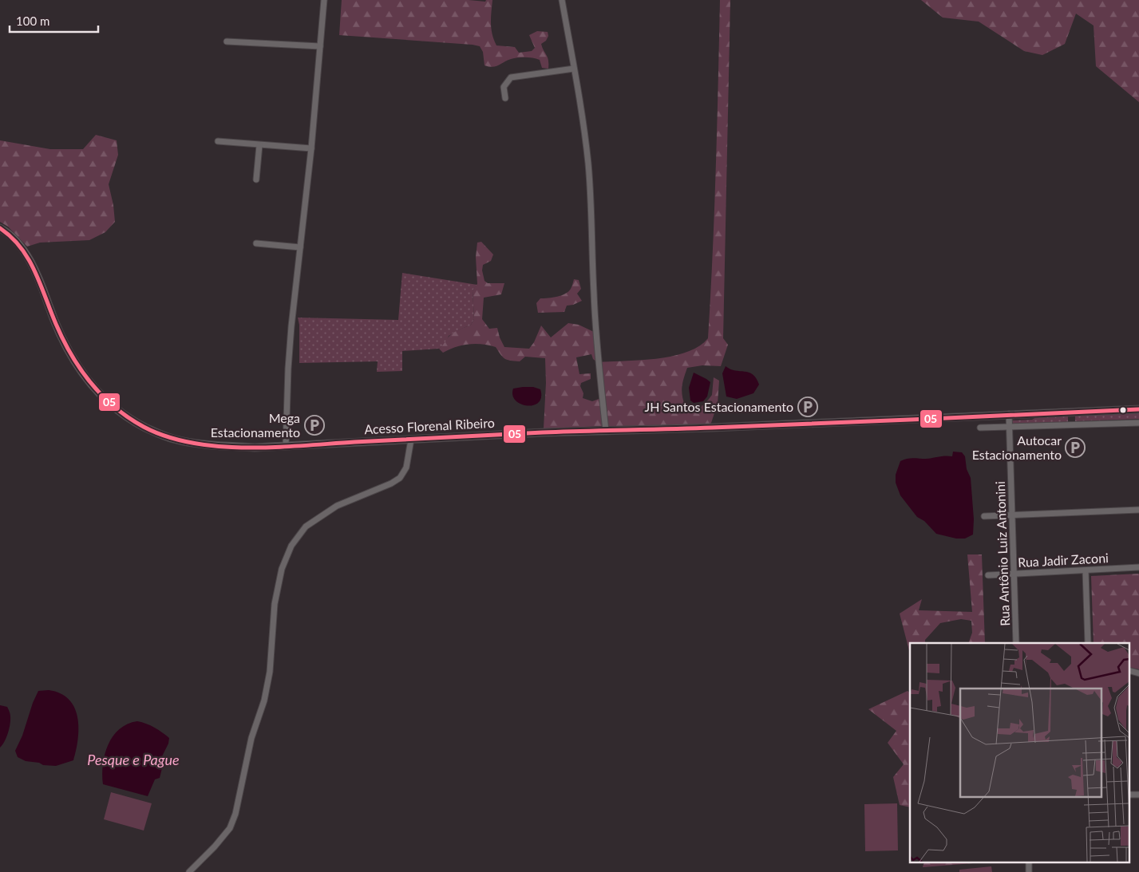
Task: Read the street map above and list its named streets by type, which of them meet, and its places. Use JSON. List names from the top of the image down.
{
  "streets": {
    "street": ["Acesso Florenal Ribeiro", "Rua Antônio Luiz Antonini", "Rua Jadir Zaconi"]
  },
  "crossings": [
    ["Acesso Florenal Ribeiro", "Rua Antônio Luiz Antonini"],
    ["Rua Antônio Luiz Antonini", "Rua Jadir Zaconi"]
  ],
  "water": ["Pesque e Pague"],
  "places": {
    "parking": ["JH Santos Estacionamento", "Mega Estacionamento", "Autocar Estacionamento"]
  },
  "lines": ["transit line 05"],
  "scale_bar": "100 m"
}
